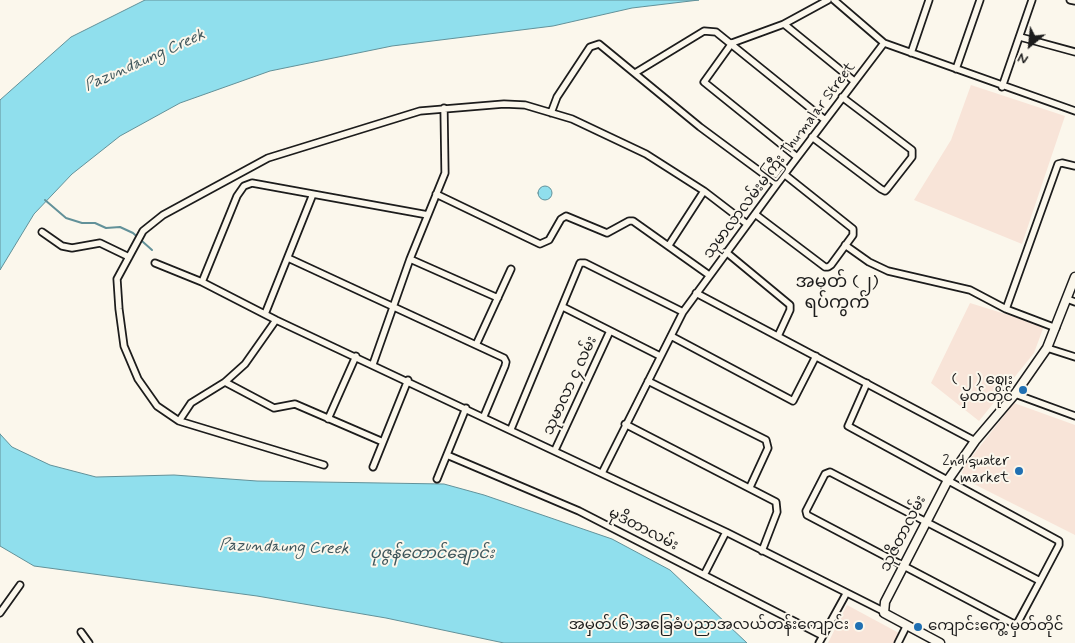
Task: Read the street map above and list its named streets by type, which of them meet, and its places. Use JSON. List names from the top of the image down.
{
  "streets": {
    "main road": ["သုဇိတာလမ်း"],
    "street": ["သုမာလာလမ်းမကြီး Thumalar Street", "သုမာလာ ၄ လမ်း", "မုဒိတာလမ်း"]
  },
  "districts": ["အမှတ် (၂) ရပ်ကွက်"],
  "water": ["Pazundaung Creek", "ပုဇွန်တောင်ချောင်း"],
  "places": [
    "( ၂ ) ဈေး မှတ်တိုင်",
    "2nd quater market",
    "အမှတ်(၆)အခြေခံပညာအလယ်တန်းကျောင်း",
    "ကျောင်းကွေ့ မှတ်တိုင်"
  ],
  "north": "bottom left"
}
